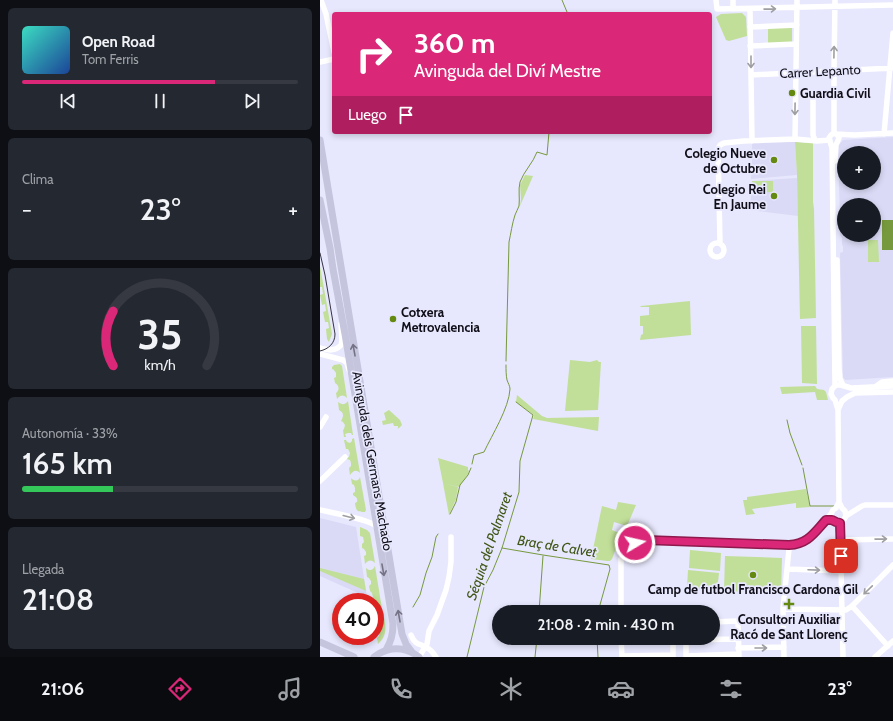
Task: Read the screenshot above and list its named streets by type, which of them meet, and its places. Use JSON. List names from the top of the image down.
{
  "streets": {
    "main road": ["Avinguda dels Germans Machado"],
    "street": ["Carrer Lepanto"]
  },
  "water": ["Séquia del Palmaret", "Braç de Calvet"],
  "places": {
    "other": [
      "Guardia Civil",
      "Colegio Nueve de Octubre",
      "Colegio Rei En Jaume",
      "Cotxera Metrovalencia",
      "Camp de futbol Francisco Cardona Gil"
    ],
    "health": ["Consultori Auxiliar Racó de Sant Llorenç"]
  },
  "page": {
    "turn": ["360 m", "Avinguda del Diví Mestre"],
    "song": ["Open Road", "Tom Ferris"],
    "then": "Luego",
    "tile": [
      "Clima",
      ["Autonomía · 33%", "165 km"],
      ["Llegada", "21:08"]
    ],
    "map_buttons": ["+", "−"],
    "heat": ["−", "23°", "+"],
    "limit": "40",
    "trip": "21:08 · 2 min · 430 m",
    "tabs": ["21:06", "23°"],
    "gauge": ["35", "km/h"]
  }
}
